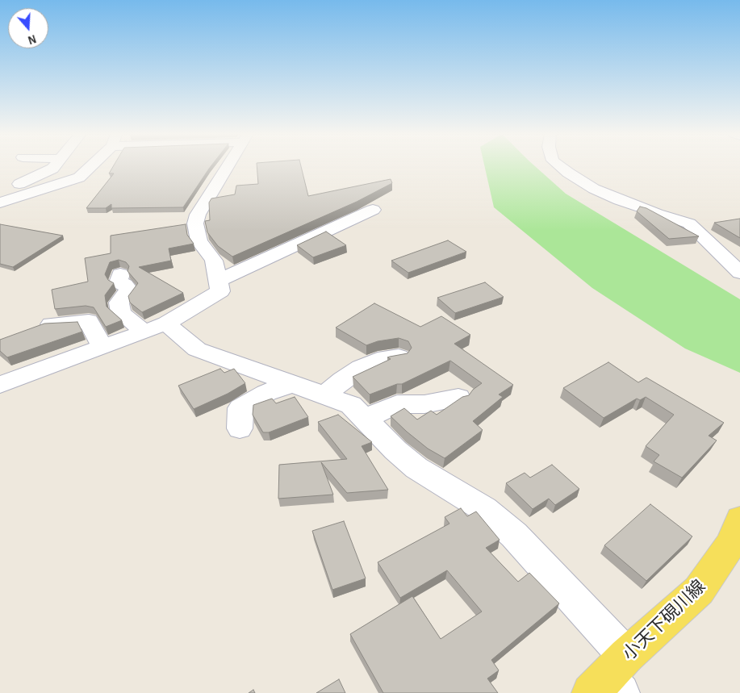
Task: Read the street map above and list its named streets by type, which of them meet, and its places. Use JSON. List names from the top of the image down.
{
  "streets": {
    "main road": ["小天下硯川線"]
  },
  "north": "bottom"
}
